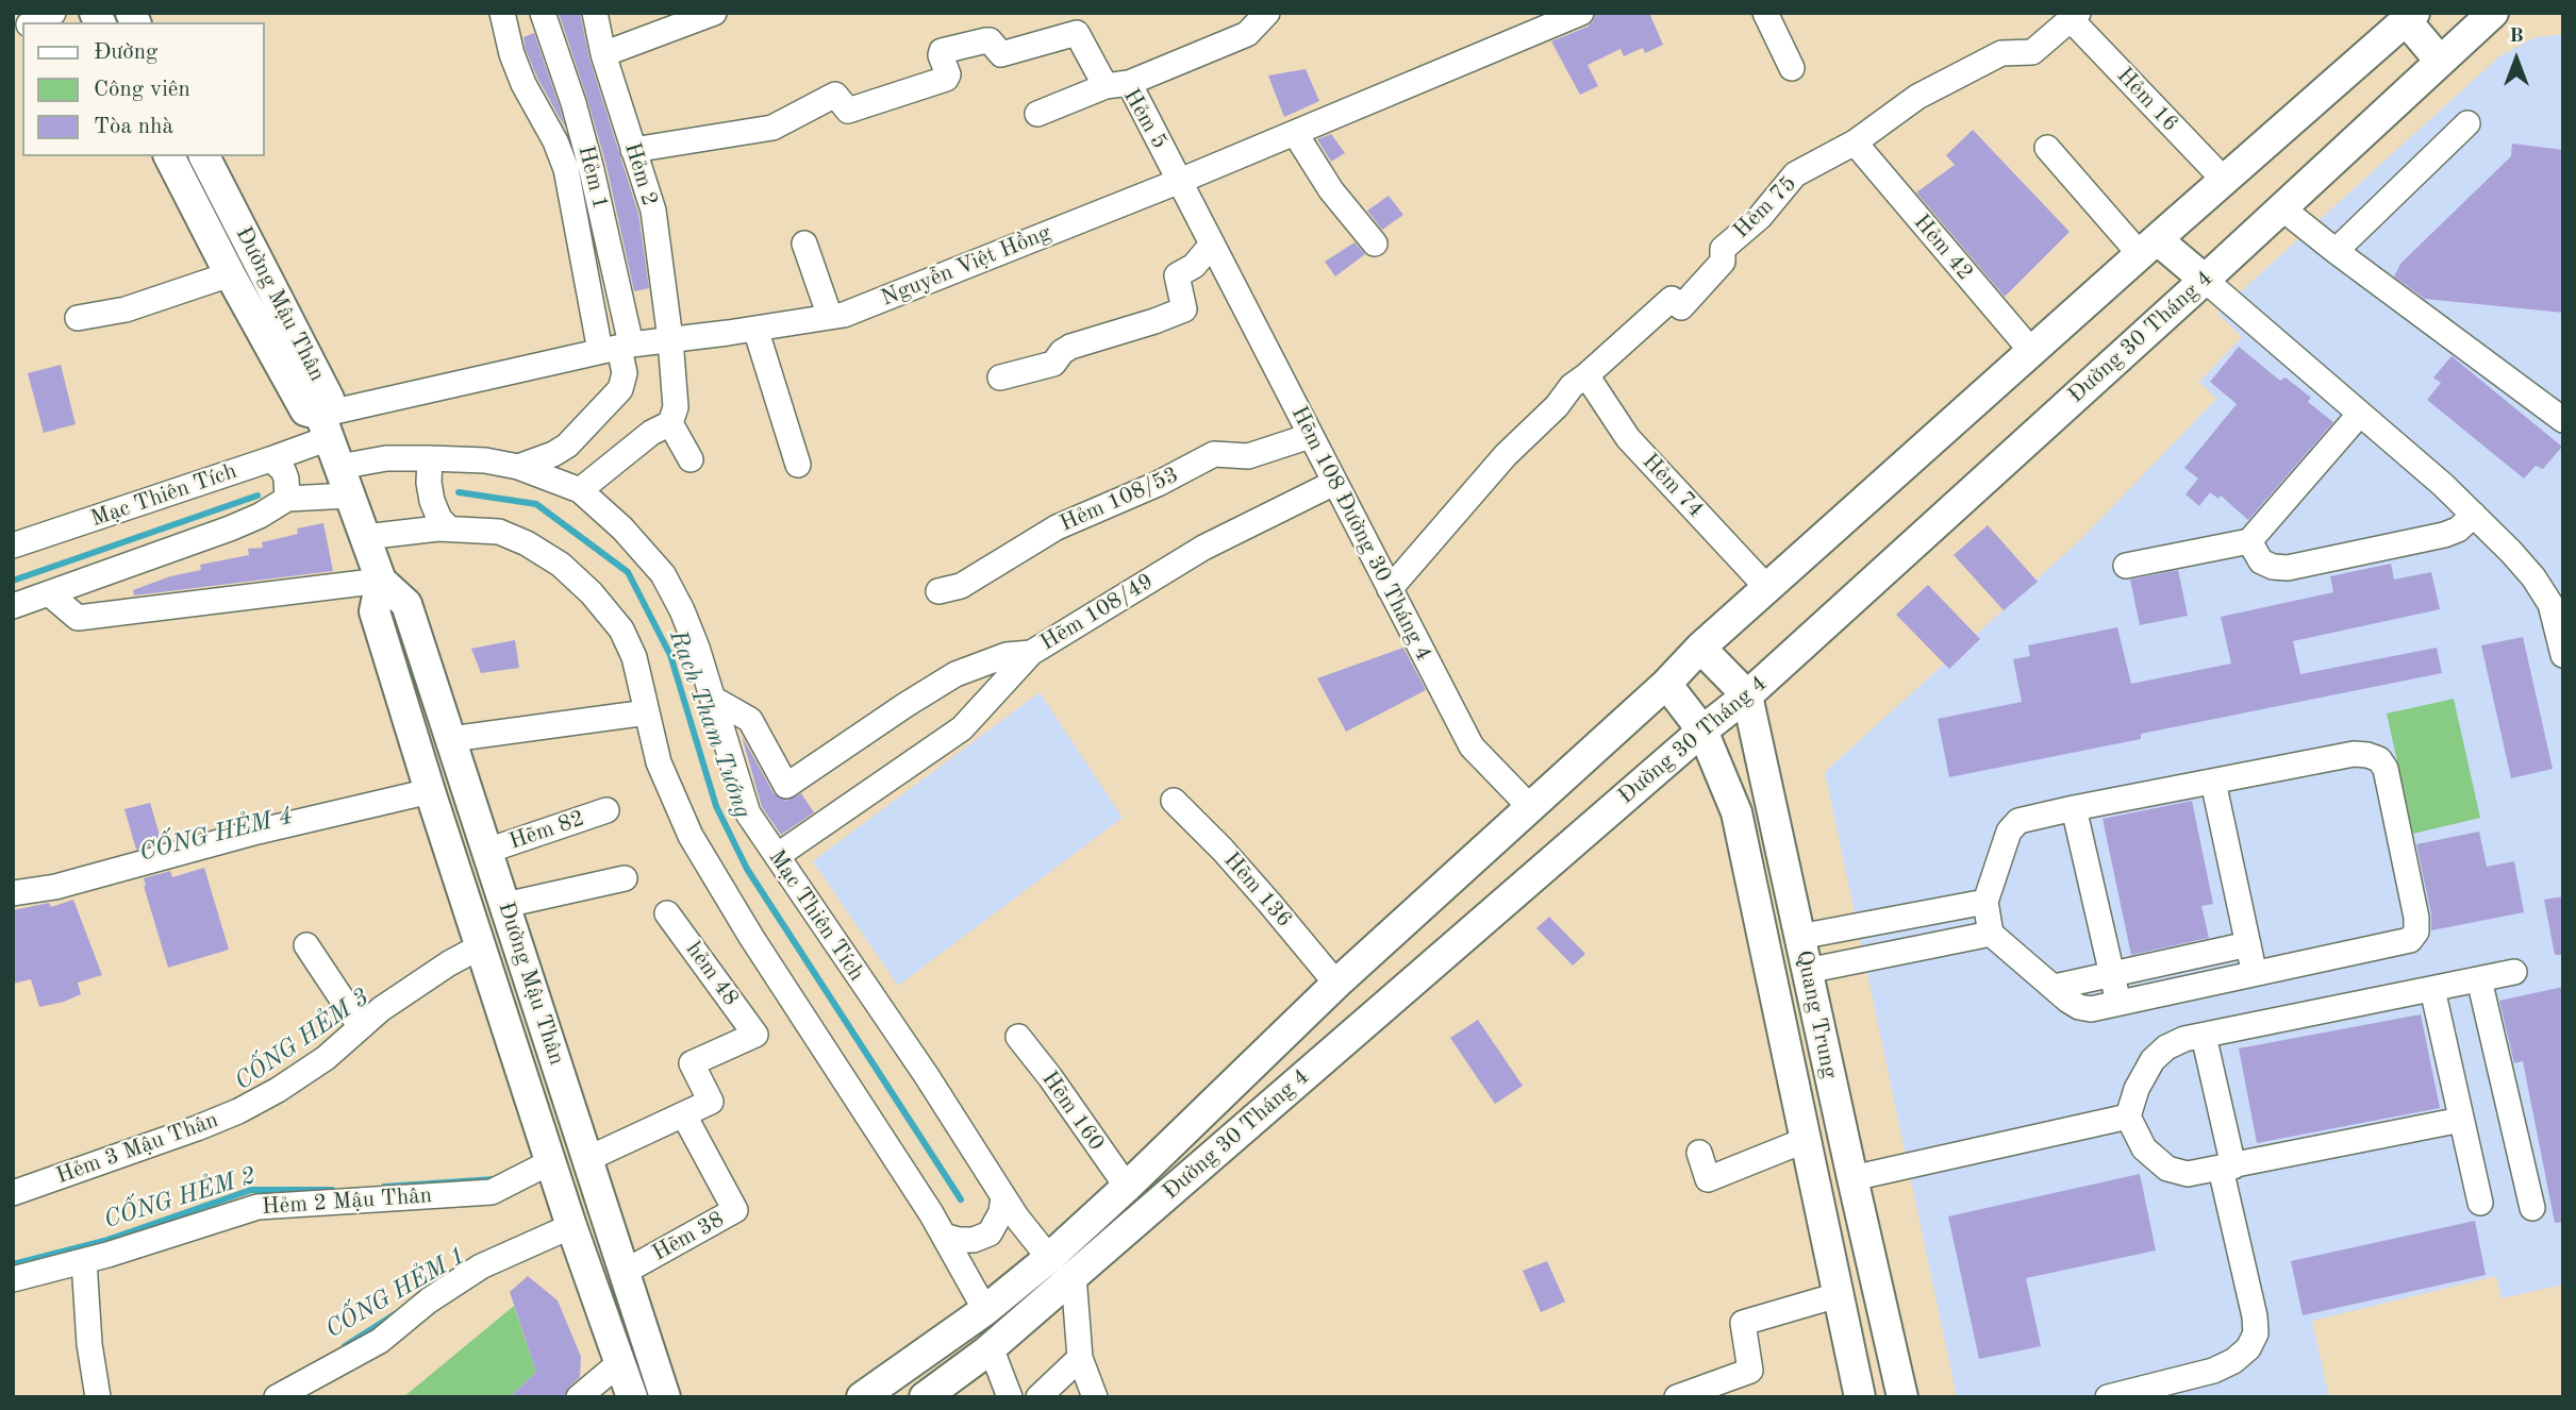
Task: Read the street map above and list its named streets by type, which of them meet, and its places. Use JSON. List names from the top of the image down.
{
  "streets": {
    "main road": ["Đường Mậu Thân", "Đường 30 Tháng 4", "Quang Trung"],
    "street": [
      "Hẻm 16",
      "Hẻm 5",
      "Hẻm 2",
      "Hẻm 1",
      "Hẻm 75",
      "Hẻm 42",
      "Nguyễn Việt Hồng",
      "Hẻm 74",
      "Mạc Thiên Tích",
      "Hẻm 108/53",
      "Hẽm 108 Đường 30 Tháng 4",
      "Hẽm 108/49",
      "Hẽm 82",
      "Hẽm 136",
      "hẻm 48",
      "Hẽm 160",
      "Hẻm 3 Mậu Thân",
      "Hẻm 2 Mậu Thân",
      "Hẽm 38"
    ]
  },
  "crossings": [
    ["Hẻm 16", "Hẻm 75"],
    ["Hẻm 16", "Đường 30 Tháng 4"],
    ["Hẻm 5", "Hẻm 2"],
    ["Hẻm 5", "Nguyễn Việt Hồng"],
    ["Hẻm 5", "Hẽm 108 Đường 30 Tháng 4"],
    ["Hẻm 2", "Nguyễn Việt Hồng"],
    ["Hẻm 1", "Nguyễn Việt Hồng"],
    ["Hẻm 75", "Hẻm 42"],
    ["Hẻm 75", "Hẻm 74"],
    ["Hẻm 75", "Hẽm 108 Đường 30 Tháng 4"],
    ["Hẻm 42", "Đường 30 Tháng 4"],
    ["Nguyễn Việt Hồng", "Đường Mậu Thân"],
    ["Nguyễn Việt Hồng", "Mạc Thiên Tích"],
    ["Đường Mậu Thân", "Mạc Thiên Tích"],
    ["Đường Mậu Thân", "Hẽm 82"],
    ["Đường Mậu Thân", "Hẻm 3 Mậu Thân"],
    ["Đường Mậu Thân", "Hẻm 2 Mậu Thân"],
    ["Đường Mậu Thân", "Hẽm 38"],
    ["Đường 30 Tháng 4", "Hẻm 74"],
    ["Đường 30 Tháng 4", "Mạc Thiên Tích"],
    ["Đường 30 Tháng 4", "Hẽm 108 Đường 30 Tháng 4"],
    ["Đường 30 Tháng 4", "Hẽm 136"],
    ["Đường 30 Tháng 4", "Quang Trung"],
    ["Đường 30 Tháng 4", "Hẽm 160"],
    ["Mạc Thiên Tích", "Hẽm 108/49"],
    ["Hẻm 108/53", "Hẽm 108 Đường 30 Tháng 4"],
    ["Hẽm 108 Đường 30 Tháng 4", "Hẽm 108/49"],
    ["hẻm 48", "Hẽm 38"]
  ],
  "water": [
    "Rạch Tham Tướng",
    "CỐNG HẺM 4",
    "CỐNG HẺM 3",
    "CỐNG HẺM 2",
    "CỐNG HẺM 1"
  ],
  "legend": ["Đường", "Công viên", "Tòa nhà"],
  "north": "top"
}
